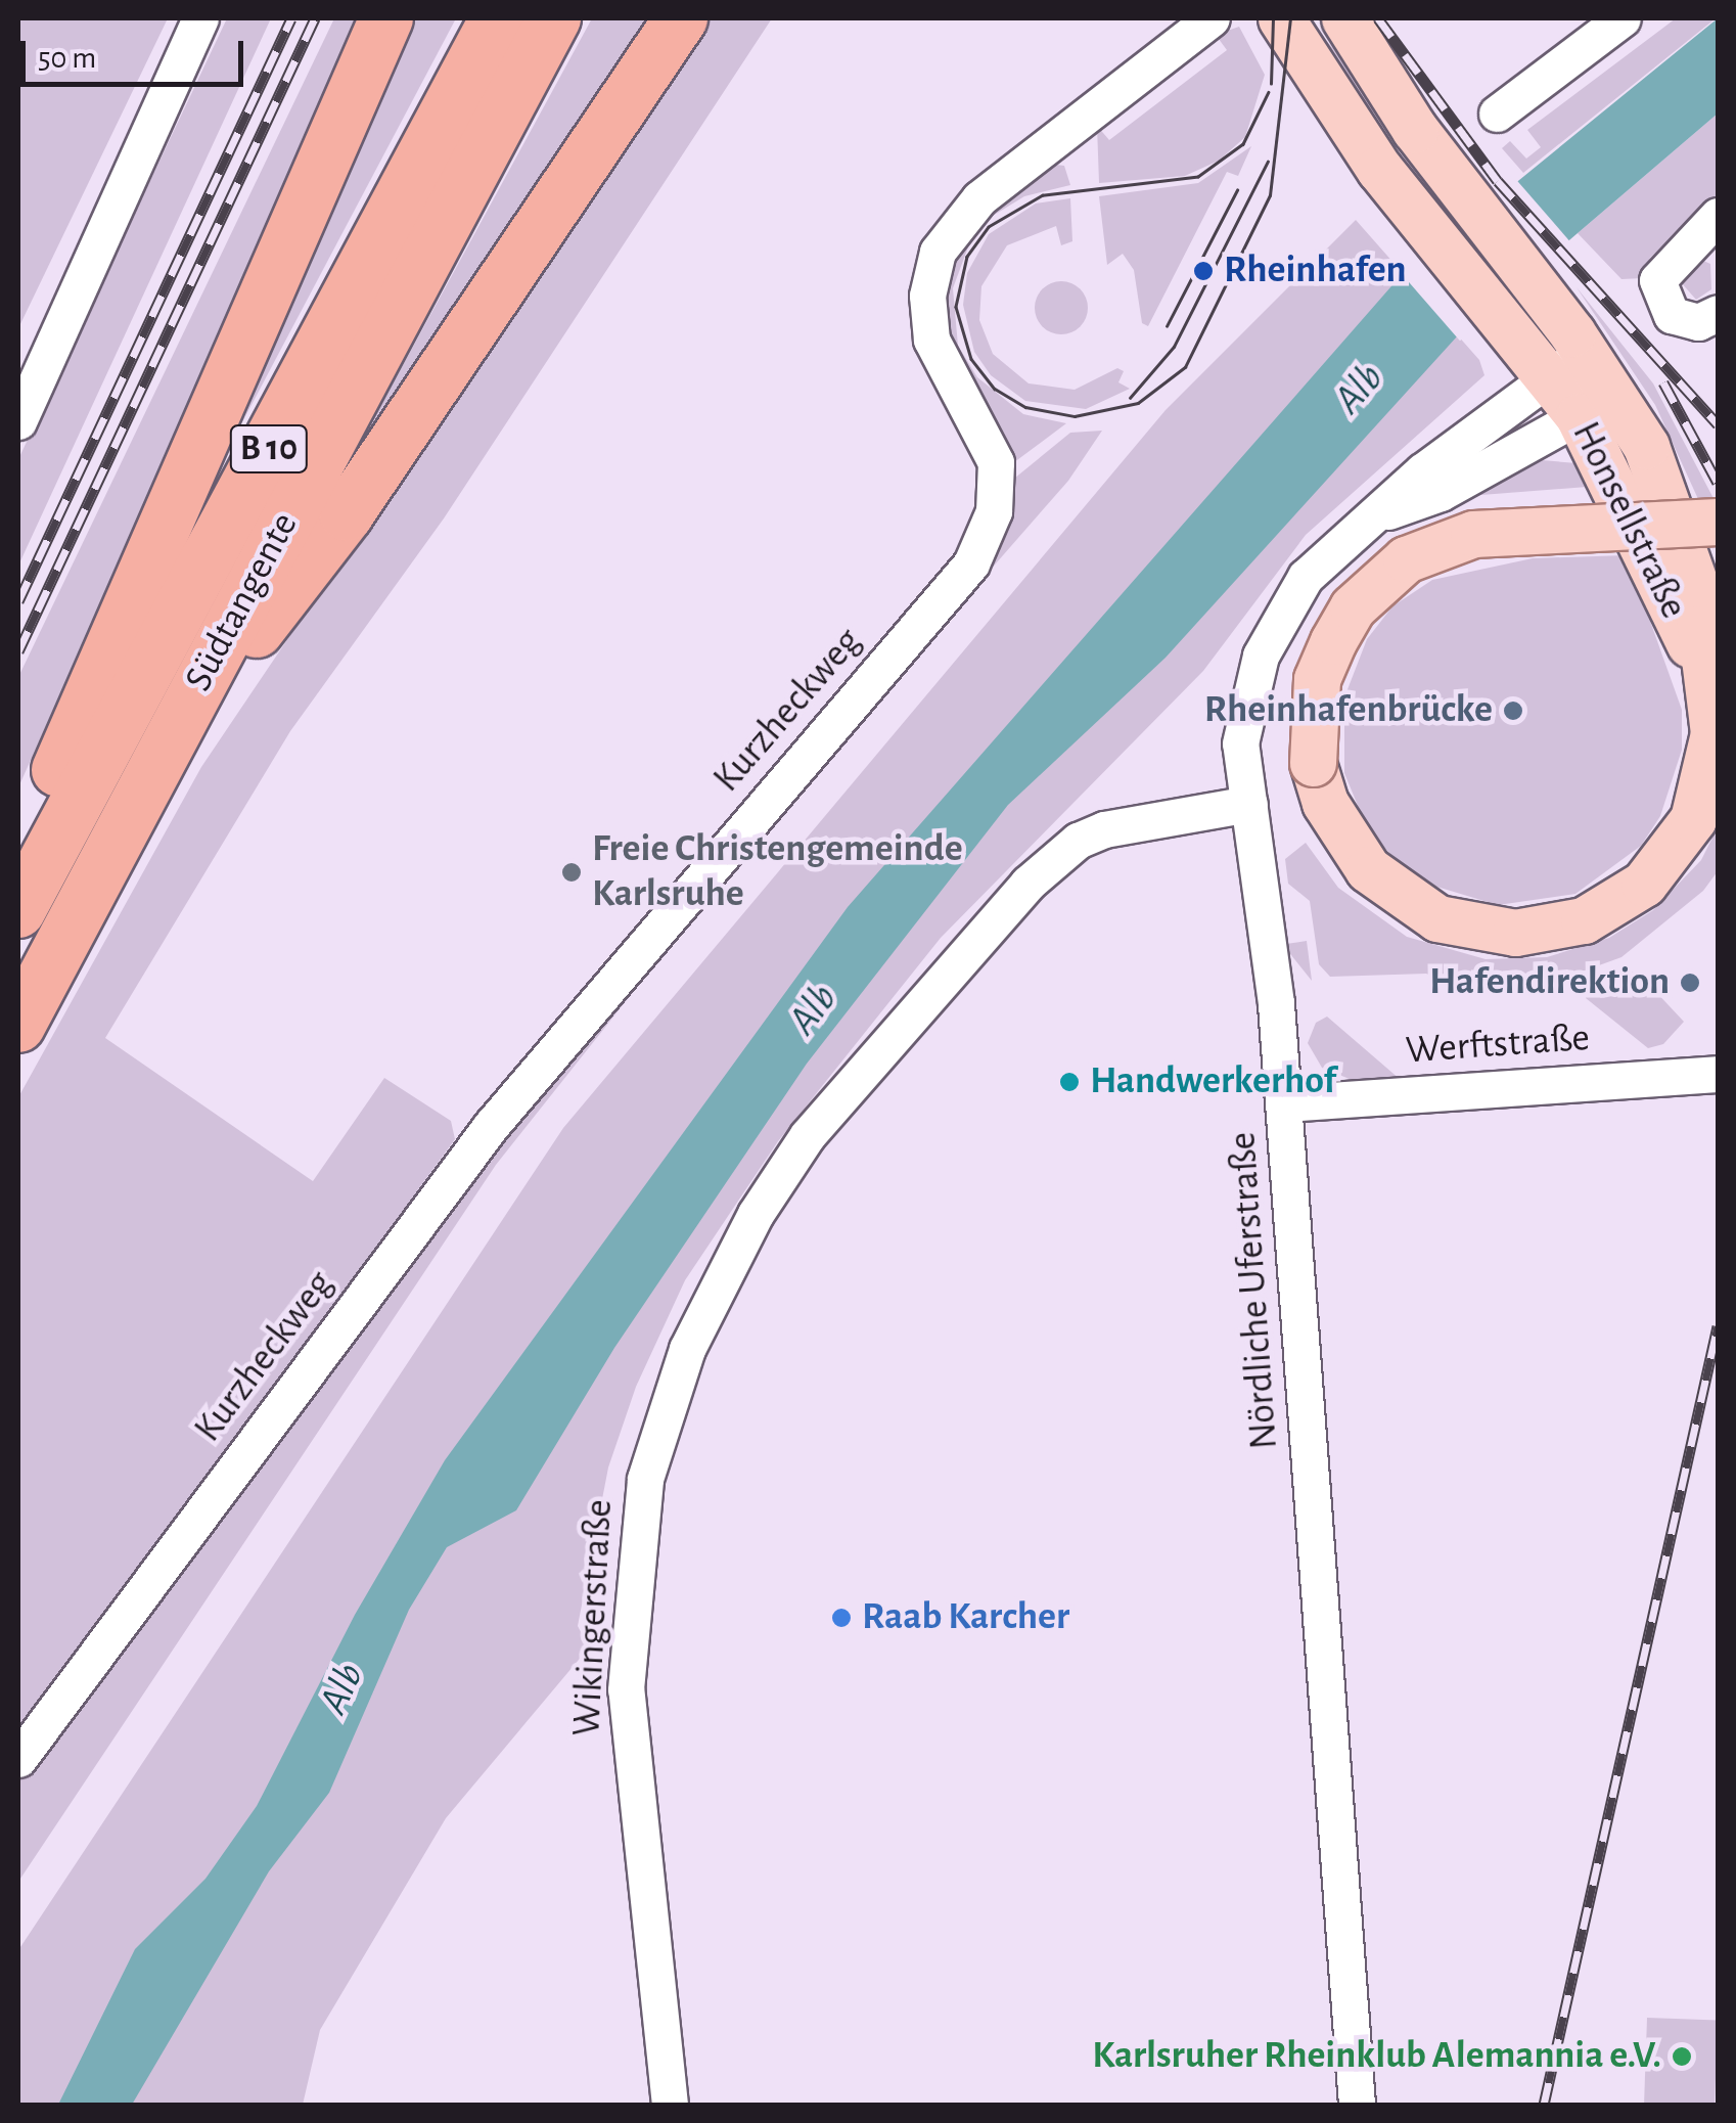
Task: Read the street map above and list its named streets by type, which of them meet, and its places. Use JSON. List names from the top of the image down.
{
  "streets": {
    "highway": ["B 10", "Südtangente"],
    "main road": ["Honsellstraße"],
    "street": [
      "Kurzheckweg",
      "Werftstraße",
      "Nördliche Uferstraße",
      "Wikingerstraße"
    ]
  },
  "crossings": [
    ["Honsellstraße", "Nördliche Uferstraße"],
    ["Werftstraße", "Nördliche Uferstraße"],
    ["Nördliche Uferstraße", "Wikingerstraße"]
  ],
  "water": ["Alb"],
  "places": [
    "Rheinhafen",
    "Rheinhafenbrücke",
    "Freie Christengemeinde Karlsruhe",
    "Hafendirektion",
    "Handwerkerhof",
    "Raab Karcher",
    "Karlsruher Rheinklub Alemannia e.V."
  ],
  "scale_bar": "50 m"
}
